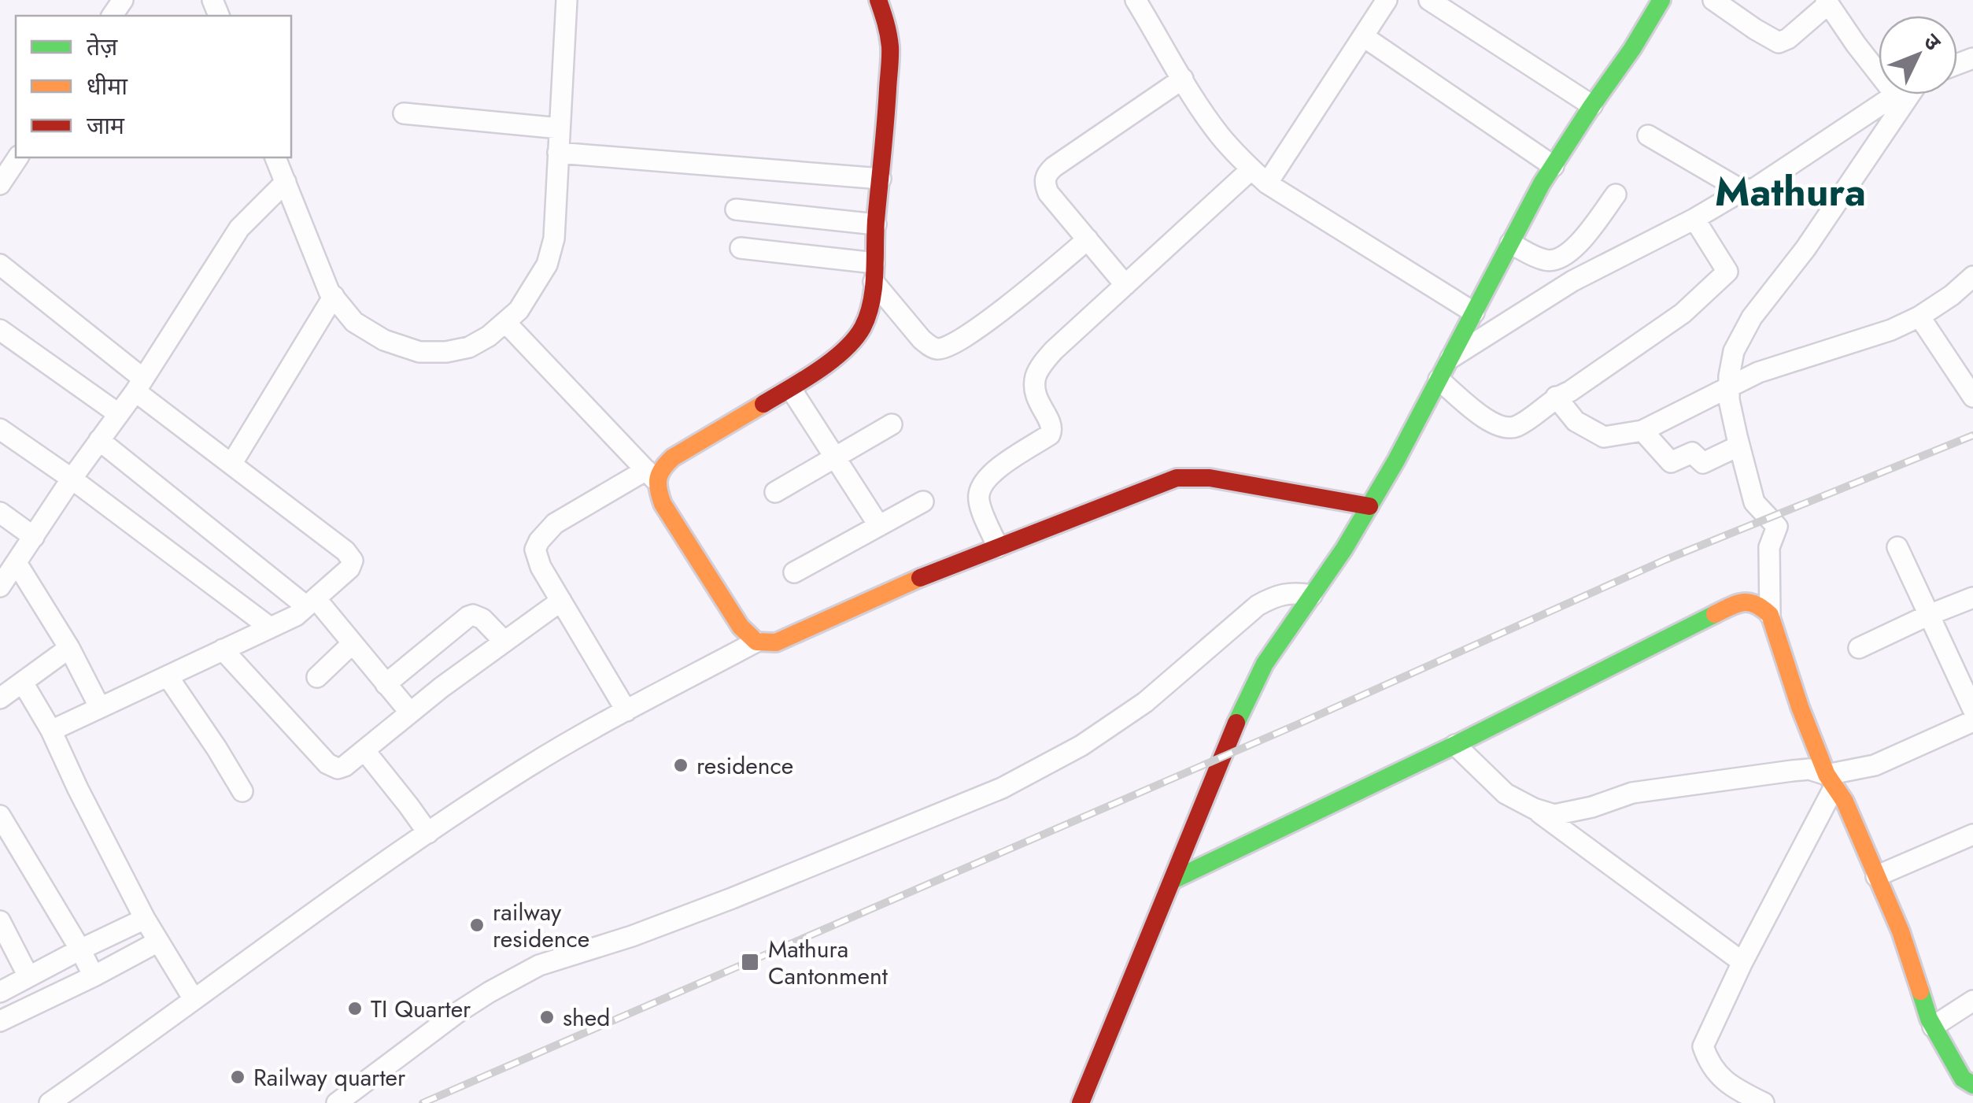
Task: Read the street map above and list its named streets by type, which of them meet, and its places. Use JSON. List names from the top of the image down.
{
  "districts": ["Mathura"],
  "places": {
    "other": [
      "residence",
      "railway residence",
      "TI Quarter",
      "shed",
      "Railway quarter"
    ],
    "transit": ["Mathura Cantonment"]
  },
  "legend": ["तेज़", "धीमा", "जाम"],
  "north": "top right"
}
